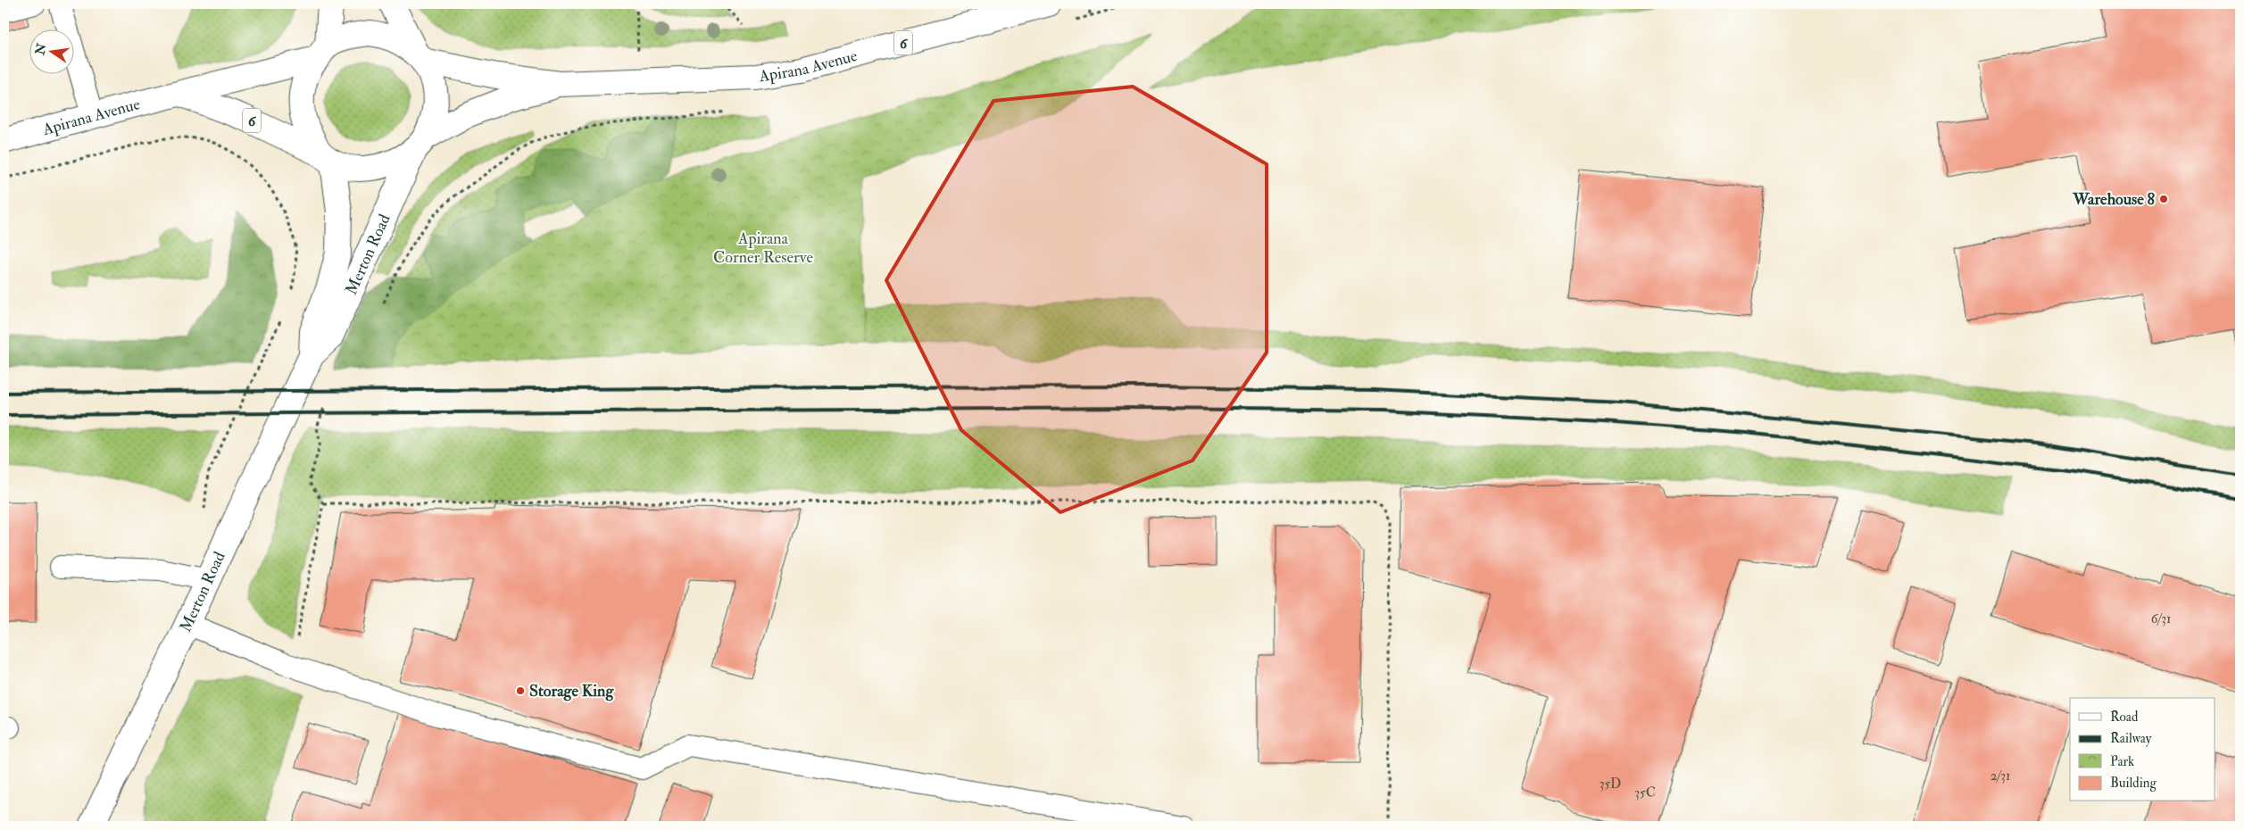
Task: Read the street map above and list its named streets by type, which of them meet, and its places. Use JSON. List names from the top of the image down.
{
  "streets": {
    "main road": ["6", "Apirana Avenue", "Merton Road"]
  },
  "crossings": [
    ["6", "Apirana Avenue"],
    ["6", "Merton Road"],
    ["Apirana Avenue", "Merton Road"]
  ],
  "parks": ["Apirana Corner Reserve"],
  "places": ["Warehouse 8", "Storage King"],
  "house_numbers": [
    "6/31",
    "2/31",
    "35D",
    "35C"
  ],
  "legend": [
    "Road",
    "Railway",
    "Park",
    "Building"
  ],
  "north": "left"
}
